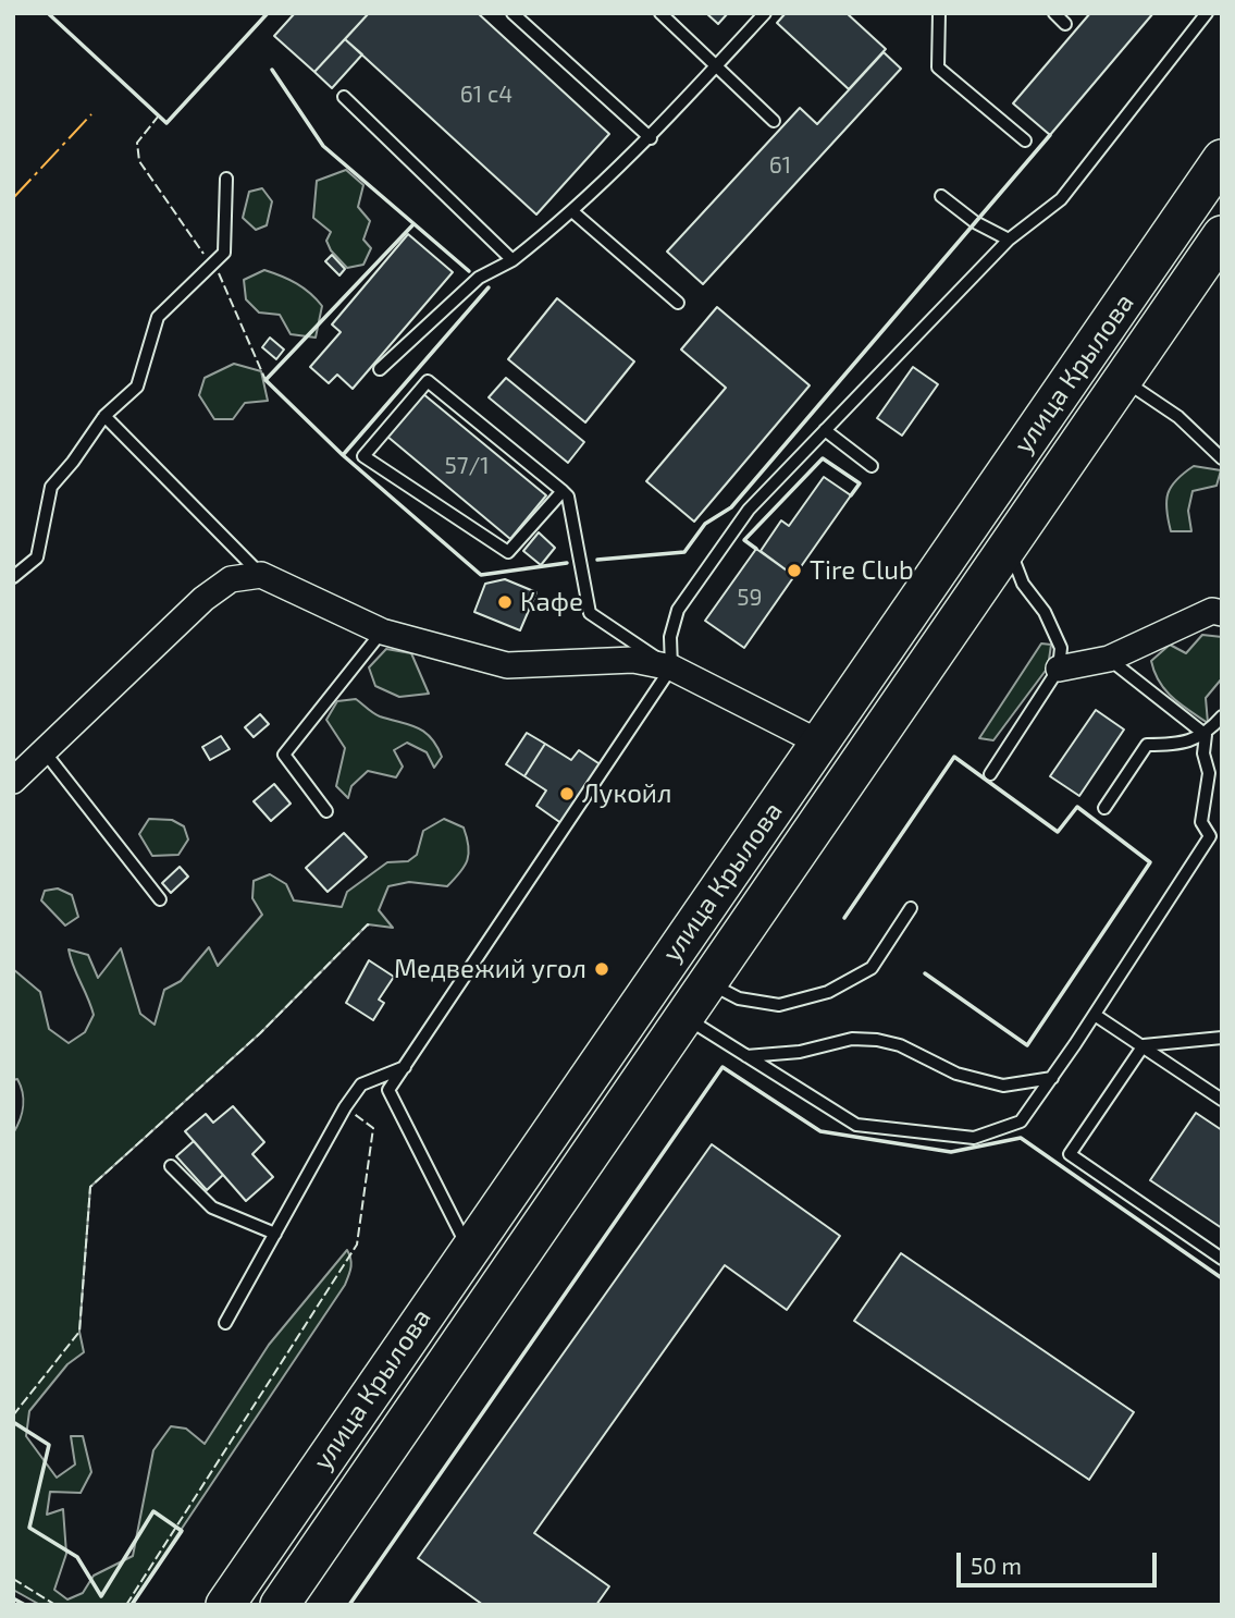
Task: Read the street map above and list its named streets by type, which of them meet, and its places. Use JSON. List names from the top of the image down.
{
  "streets": {
    "main road": ["улица Крылова"]
  },
  "places": [
    "Tire Club",
    "Кафе",
    "Лукойл",
    "Медвежий угол"
  ],
  "house_numbers": [
    "61 с4",
    "61",
    "57/1",
    "59"
  ],
  "scale_bar": "50 m"
}
